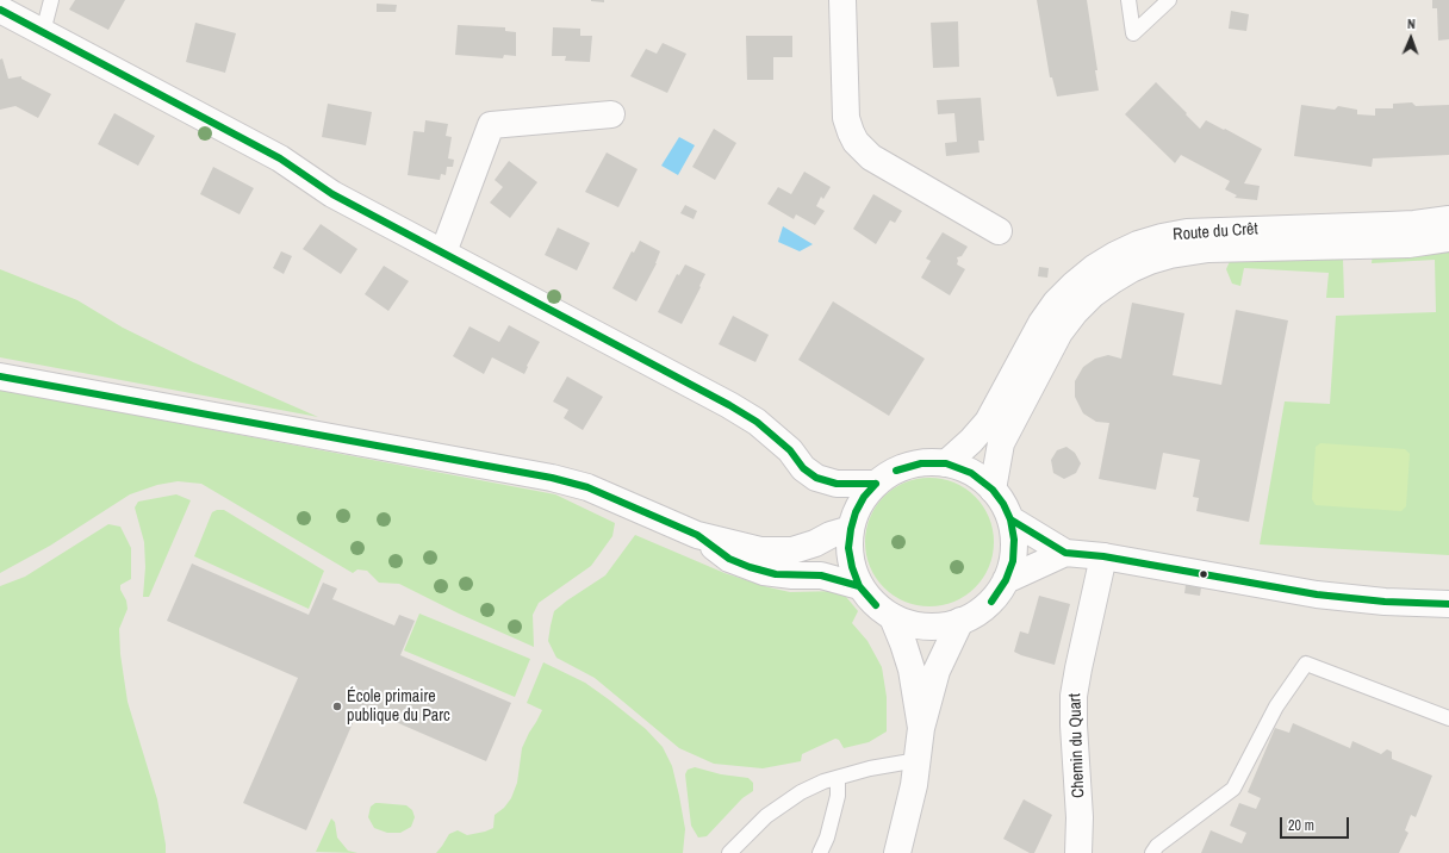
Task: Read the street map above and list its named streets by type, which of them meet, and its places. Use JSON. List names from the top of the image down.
{
  "streets": {
    "street": ["Route du Crêt", "Chemin du Quart"]
  },
  "places": ["École primaire publique du Parc"],
  "scale_bar": "20 m",
  "north": "top"
}
